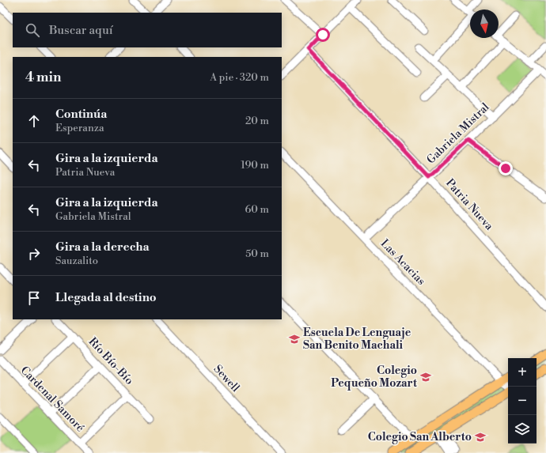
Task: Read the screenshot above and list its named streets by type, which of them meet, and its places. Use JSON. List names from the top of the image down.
{
  "streets": {
    "street": [
      "Gabriela Mistral",
      "Patria Nueva",
      "Las Acacias",
      "Río Bío-Bío",
      "Sewell",
      "Cardenal Samoré"
    ]
  },
  "crossings": [
    ["Gabriela Mistral", "Patria Nueva"],
    ["Gabriela Mistral", "Las Acacias"]
  ],
  "places": {
    "school or university": ["Escuela De Lenguaje San Benito Machali", "Colegio Pequeño Mozart", "Colegio San Alberto"]
  },
  "north": "bottom",
  "page": {
    "search": "Buscar aquí",
    "heading": ["4 min", "A pie · 320 m"],
    "list": [
      ["Continúa", "Esperanza", "20 m"],
      ["Gira a la izquierda", "Patria Nueva", "190 m"],
      ["Gira a la izquierda", "Gabriela Mistral", "60 m"],
      ["Gira a la derecha", "Sauzalito", "50 m"],
      "Llegada al destino"
    ],
    "map_buttons": ["+", "−"]
  }
}
